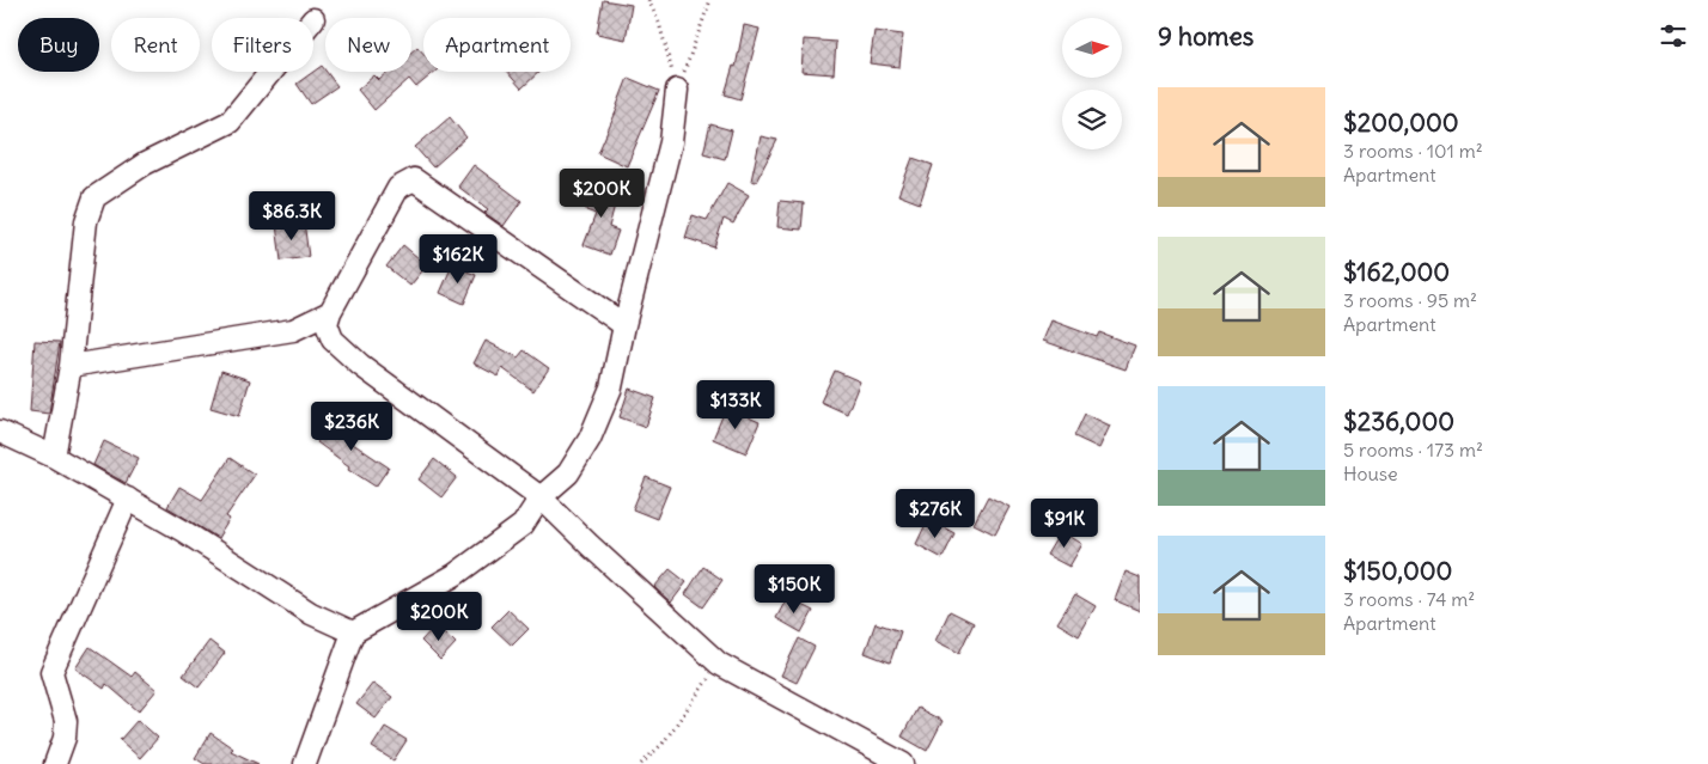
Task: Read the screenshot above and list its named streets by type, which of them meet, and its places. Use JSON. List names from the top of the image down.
{
  "north": "right",
  "page": {
    "heading": "9 homes",
    "chip": [
      "Buy",
      "Rent",
      "Filters",
      "New",
      "Apartment"
    ],
    "list": [
      {
        "name": "$200,000",
        "note": "3 rooms · 101 m² · Apartment"
      },
      {
        "name": "$162,000",
        "note": "3 rooms · 95 m² · Apartment"
      },
      {
        "name": "$236,000",
        "note": "5 rooms · 173 m² · House"
      },
      {
        "name": "$150,000",
        "note": "3 rooms · 74 m² · Apartment"
      }
    ],
    "price": [
      "$200K",
      "$86.3K",
      "$162K",
      "$133K",
      "$236K",
      "$276K",
      "$91K",
      "$150K",
      "$200K"
    ]
  }
}
